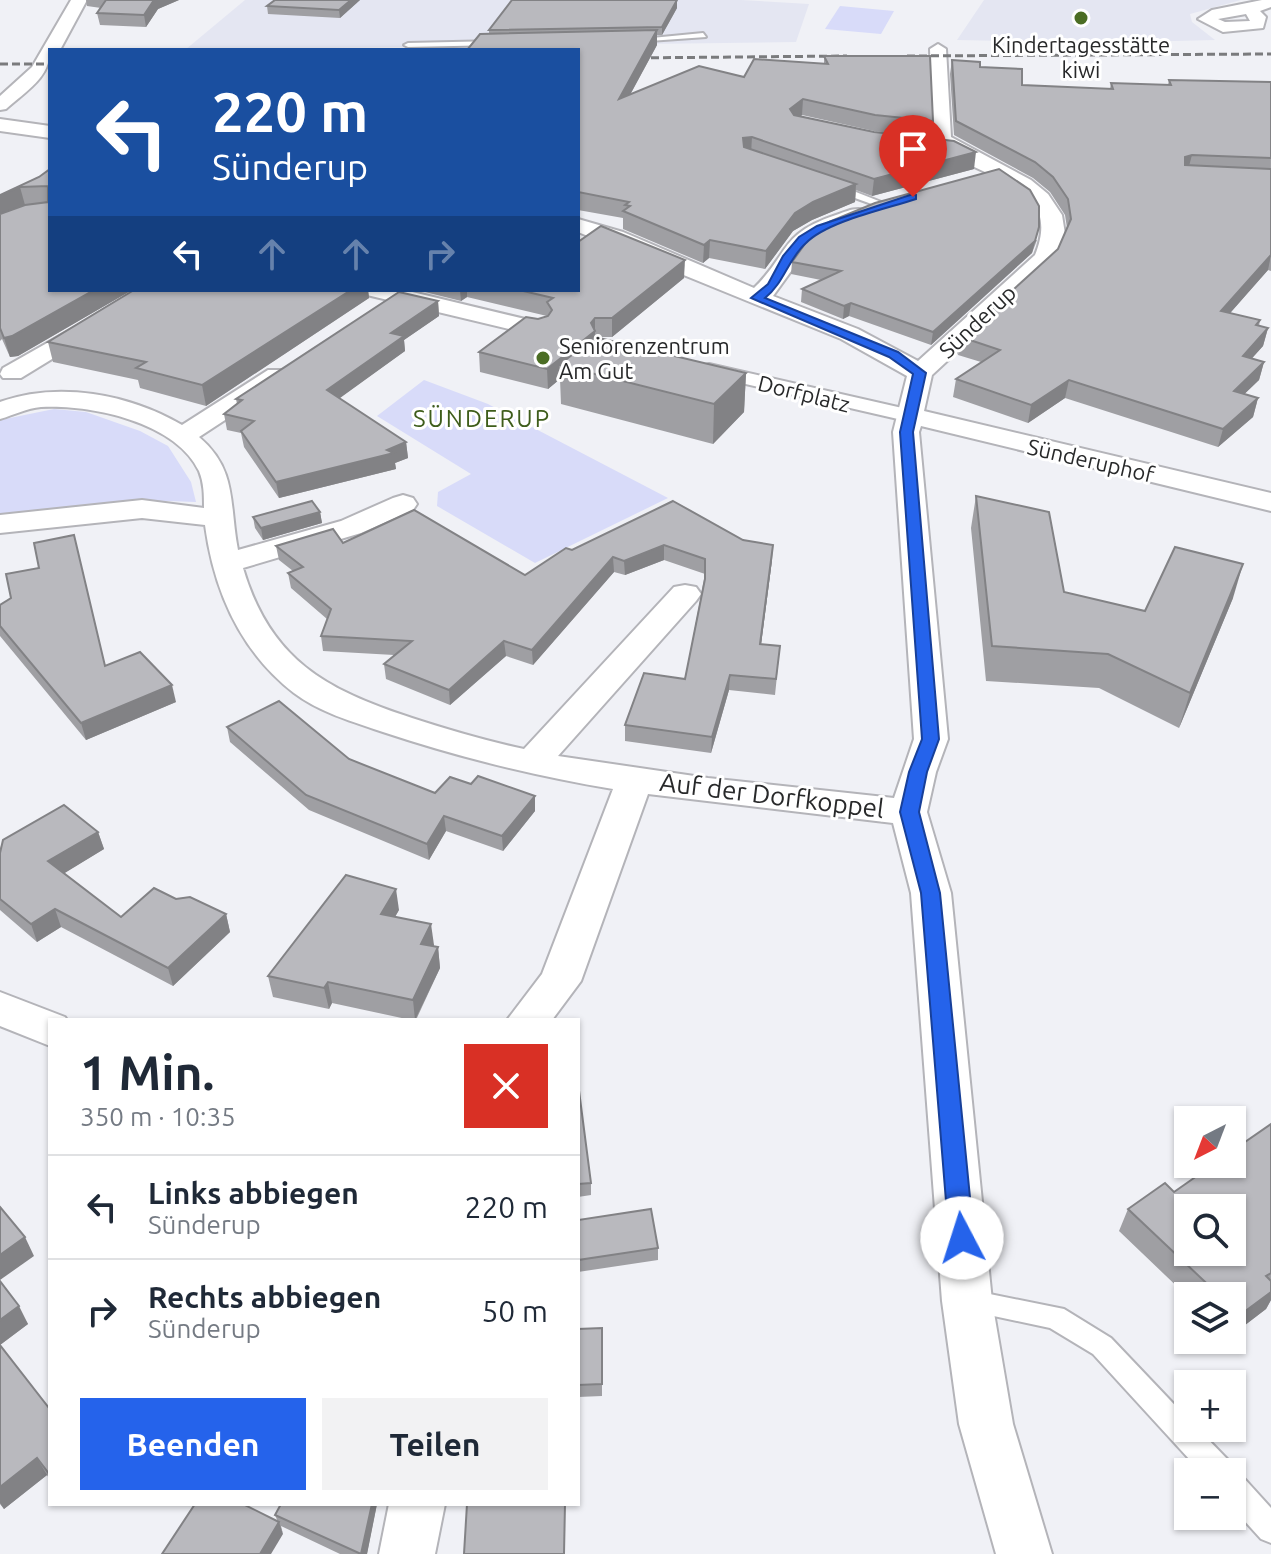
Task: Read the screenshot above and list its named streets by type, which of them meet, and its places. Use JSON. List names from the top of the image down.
{
  "streets": {
    "street": [
      "Sünderup",
      "Dorfplatz",
      "Sünderuphof",
      "Auf der Dorfkoppel"
    ]
  },
  "crossings": [
    ["Dorfplatz", "Sünderuphof"]
  ],
  "districts": ["SÜNDERUP"],
  "places": ["Kindertagesstätte kiwi", "Seniorenzentrum Am Gut"],
  "north": "bottom left",
  "page": {
    "turn": ["220 m", "Sünderup"],
    "heading": ["1 Min.", "350 m · 10:35"],
    "map_buttons": ["+", "−"],
    "list": [
      {
        "name": "Links abbiegen",
        "note": "Sünderup",
        "value": "220 m"
      },
      {
        "name": "Rechts abbiegen",
        "note": "Sünderup",
        "value": "50 m"
      }
    ],
    "buttons": ["Beenden", "Teilen"]
  }
}
